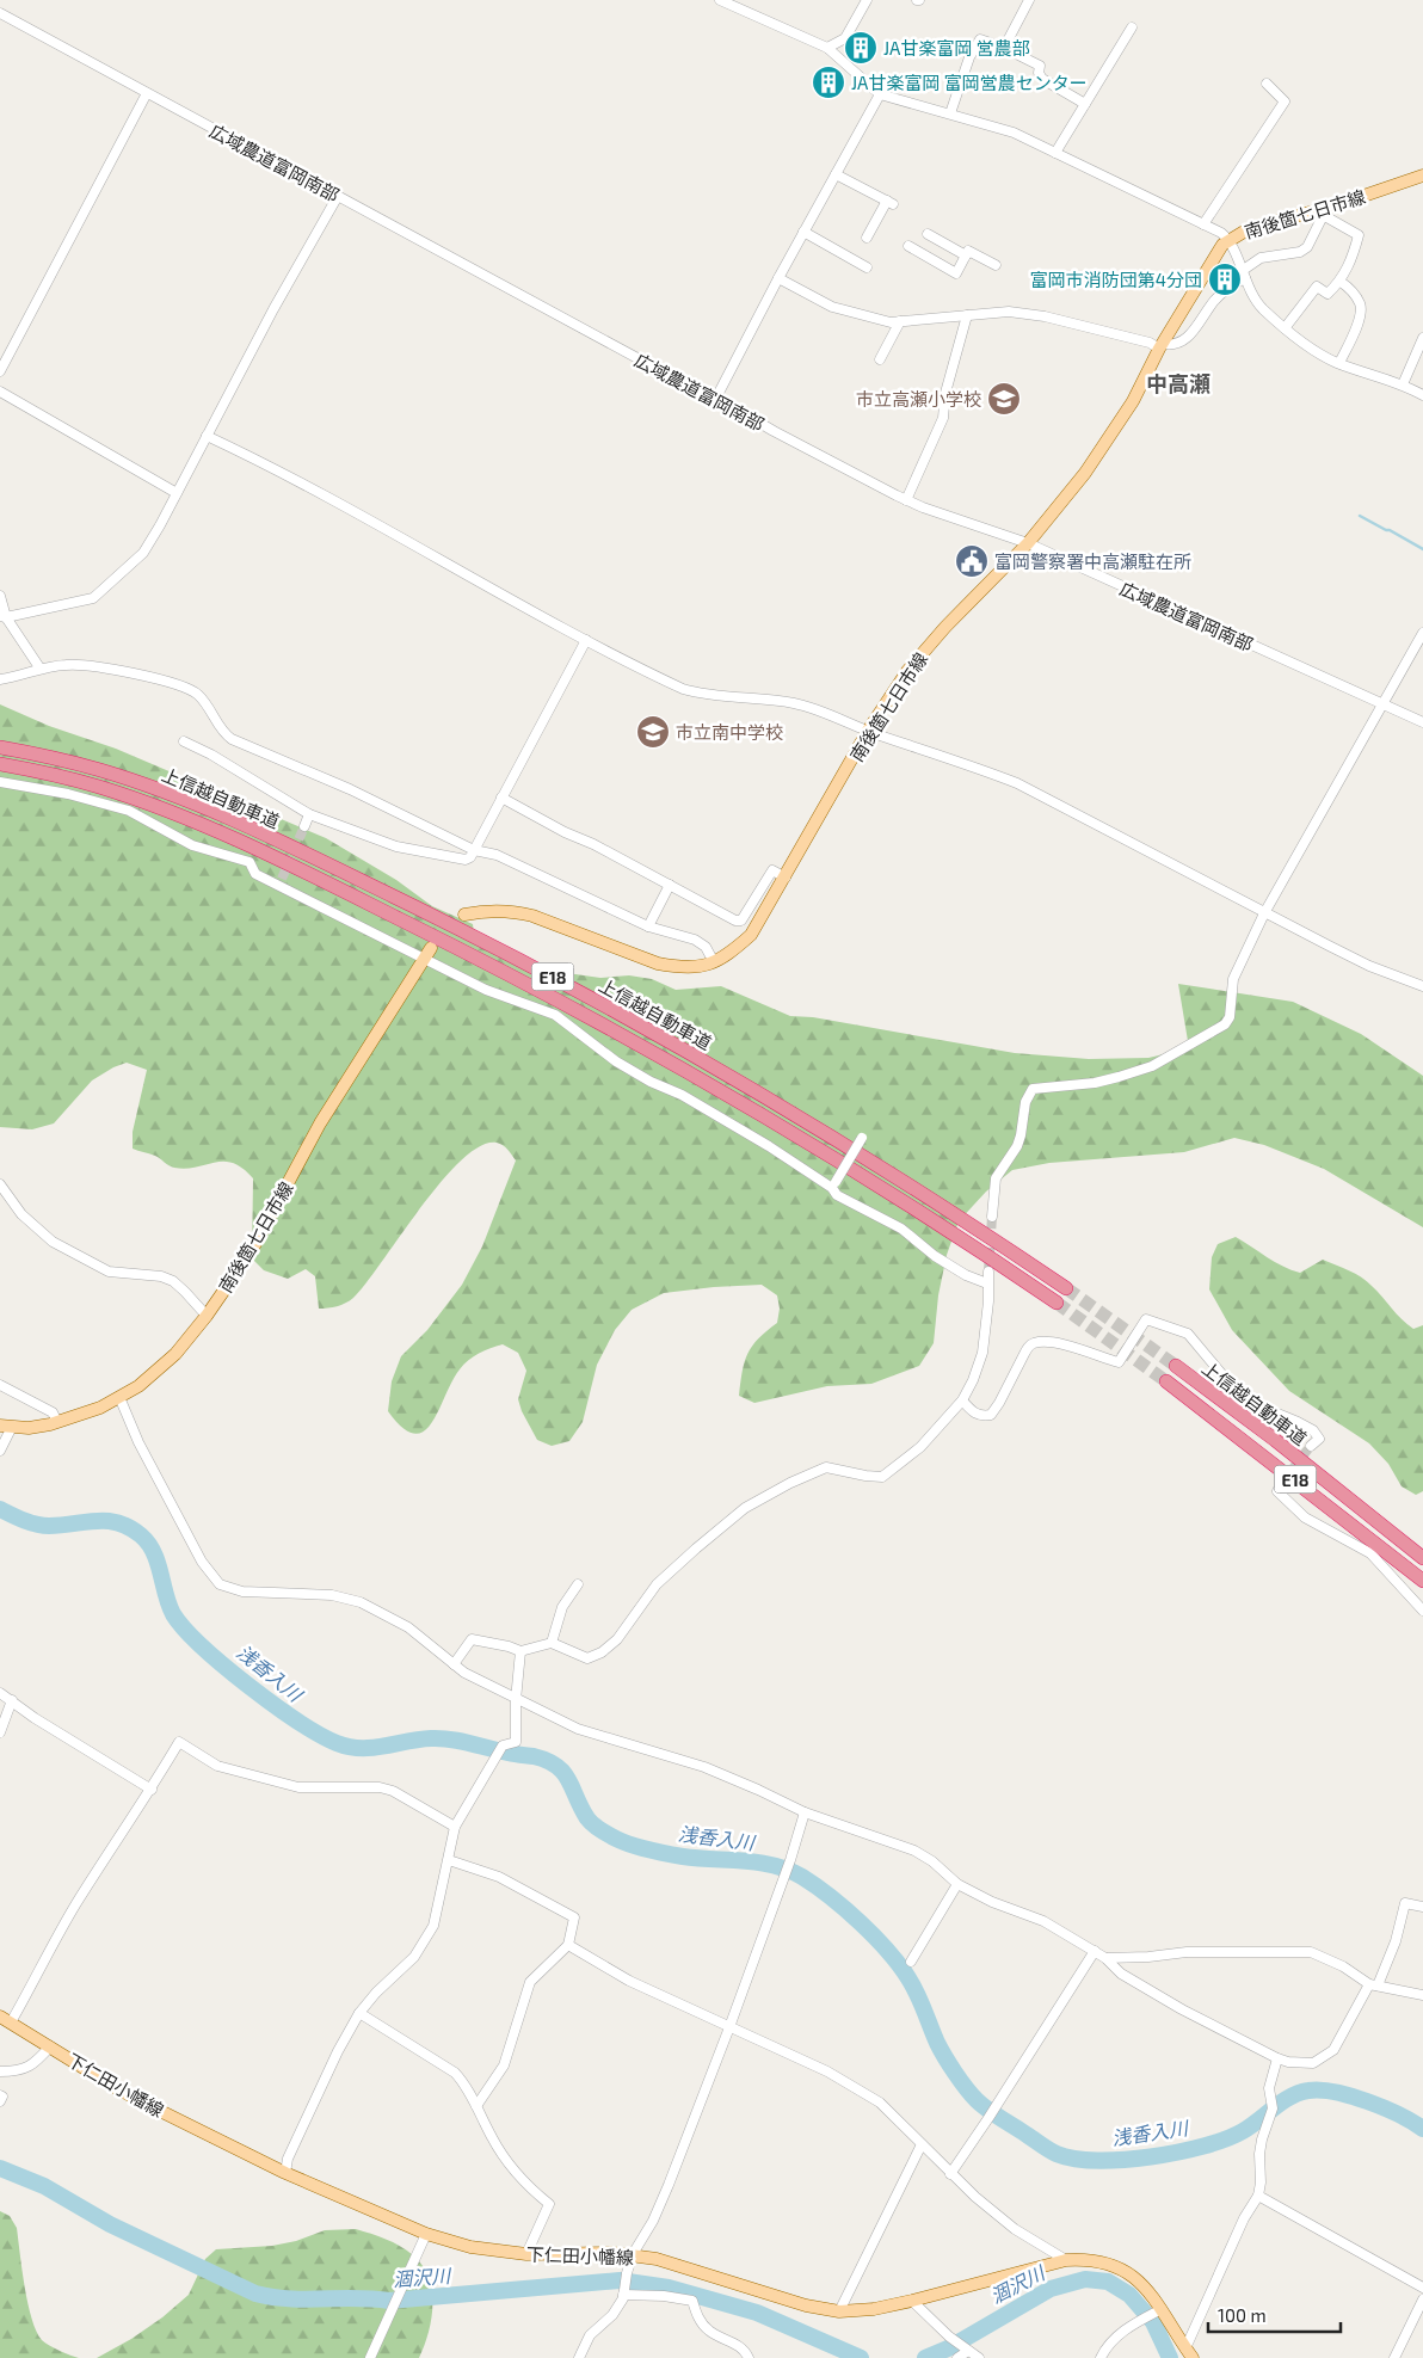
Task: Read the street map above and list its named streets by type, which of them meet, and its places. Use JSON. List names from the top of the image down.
{
  "streets": {
    "highway": ["上信越自動車道", "E18"],
    "main road": ["南後箇七日市線", "下仁田小幡線"],
    "street": ["広域農道富岡南部"]
  },
  "crossings": [
    ["広域農道富岡南部", "南後箇七日市線"]
  ],
  "districts": ["中高瀬"],
  "water": ["浅香入川", "涸沢川"],
  "places": {
    "building": ["JA甘楽富岡 営農部", "JA甘楽富岡 富岡営農センター", "富岡市消防団第4分団"],
    "school or university": ["市立高瀬小学校", "市立南中学校"],
    "public building": ["富岡警察署中高瀬駐在所"]
  },
  "scale_bar": "100 m"
}
